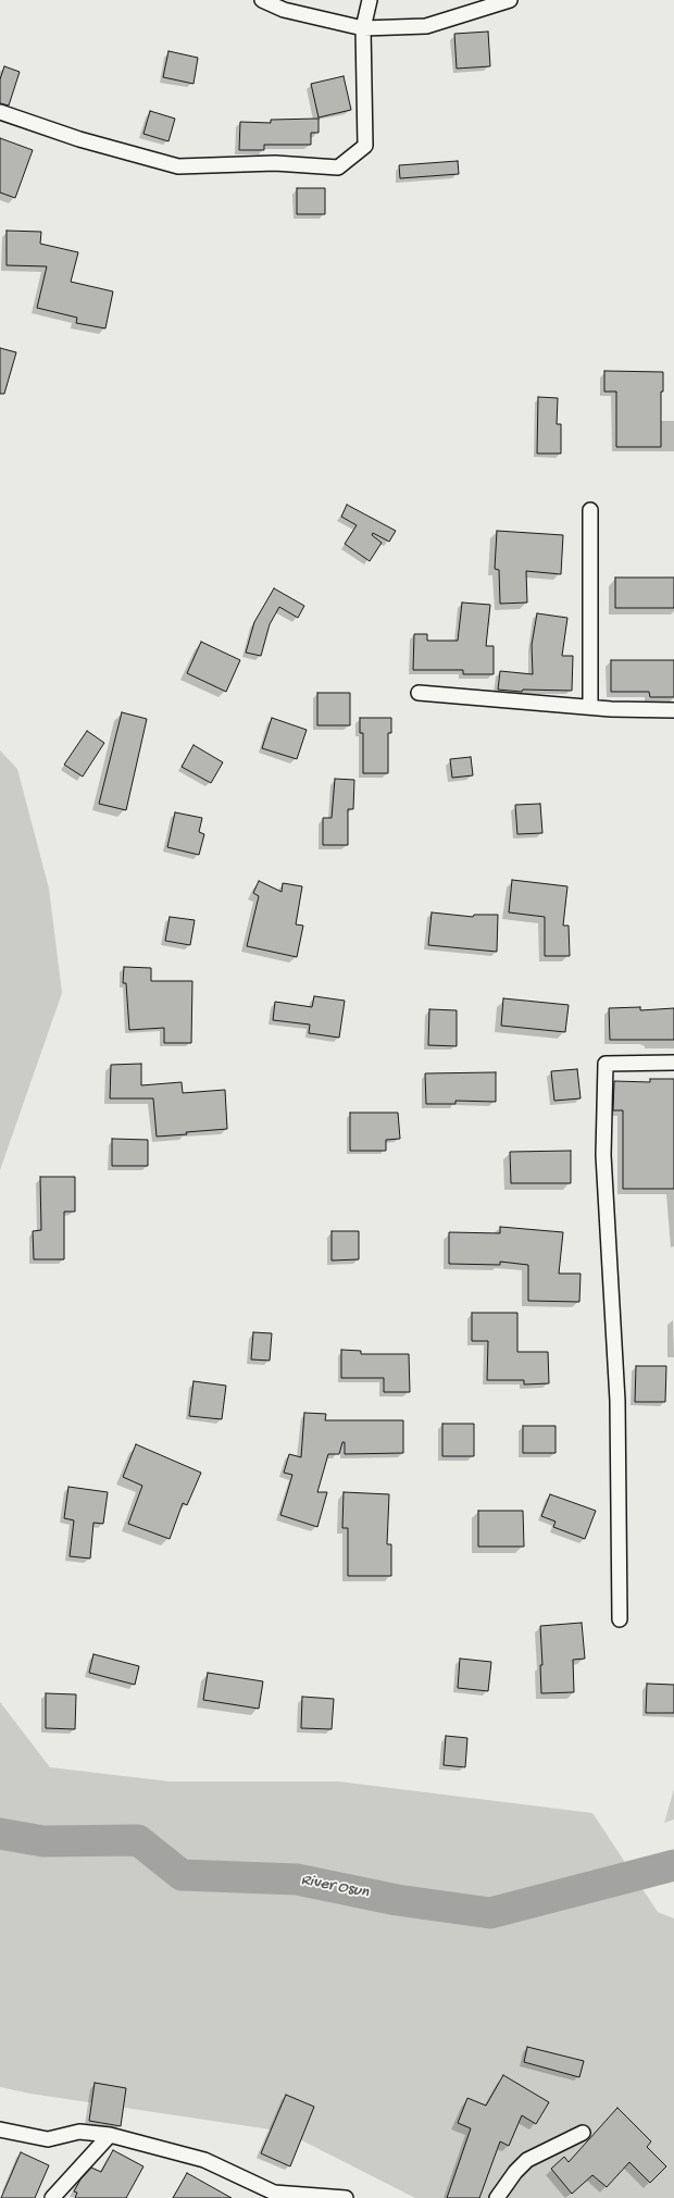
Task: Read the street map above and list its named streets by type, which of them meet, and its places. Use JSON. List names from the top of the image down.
{
  "water": ["River Osun"]
}
